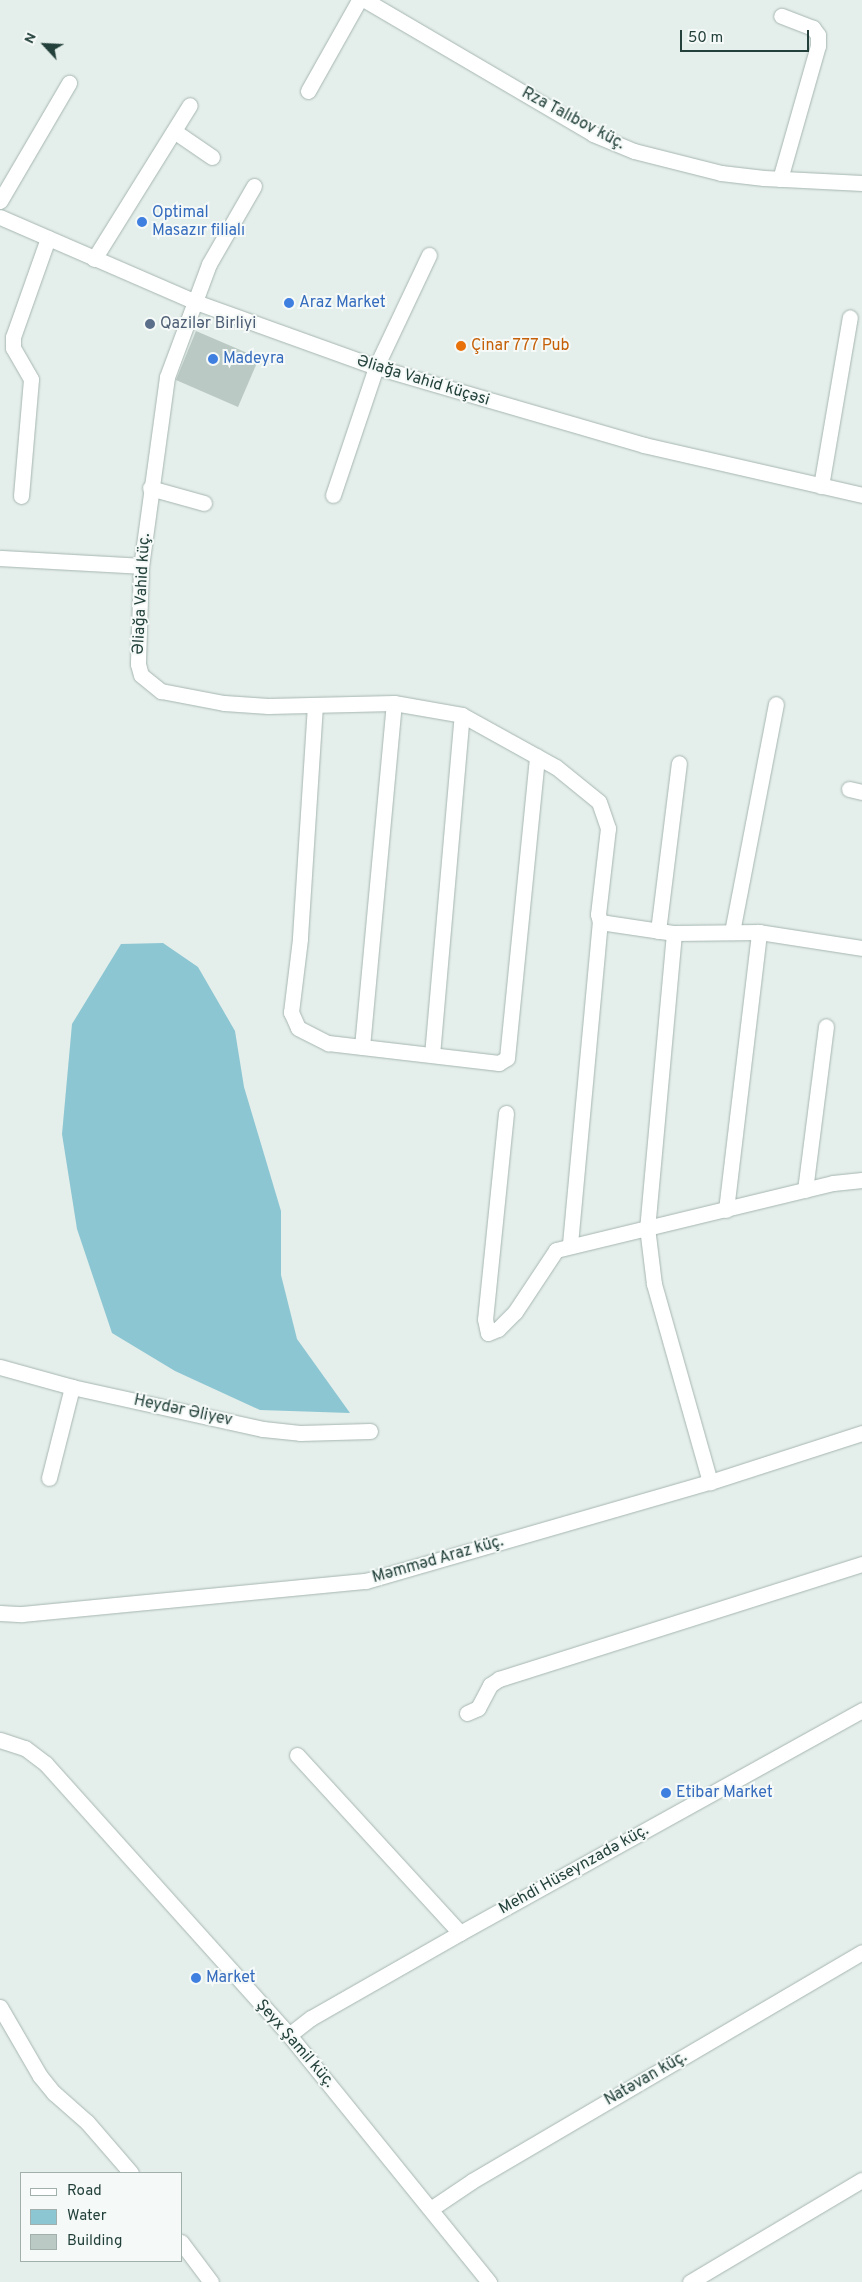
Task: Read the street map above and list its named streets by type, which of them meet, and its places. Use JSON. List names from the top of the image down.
{
  "streets": {
    "street": [
      "Rza Talıbov küç.",
      "Əliağa Vahid küçəsi",
      "Əliağa Vahid küç.",
      "Heydər Əliyev",
      "Məmməd Araz küç.",
      "Mehdi Hüseynzadə küç.",
      "Şeyx Şamil küç.",
      "Natəvan küç."
    ]
  },
  "crossings": [
    ["Əliağa Vahid küçəsi", "Əliağa Vahid küç."],
    ["Mehdi Hüseynzadə küç.", "Şeyx Şamil küç."],
    ["Şeyx Şamil küç.", "Natəvan küç."]
  ],
  "places": [
    "Optimal Masazır filialı",
    "Araz Market",
    "Qazilər Birliyi",
    "Çinar 777 Pub",
    "Madeyra",
    "Etibar Market",
    "Market"
  ],
  "legend": ["Road", "Water", "Building"],
  "scale_bar": "50 m",
  "north": "top left"
}
